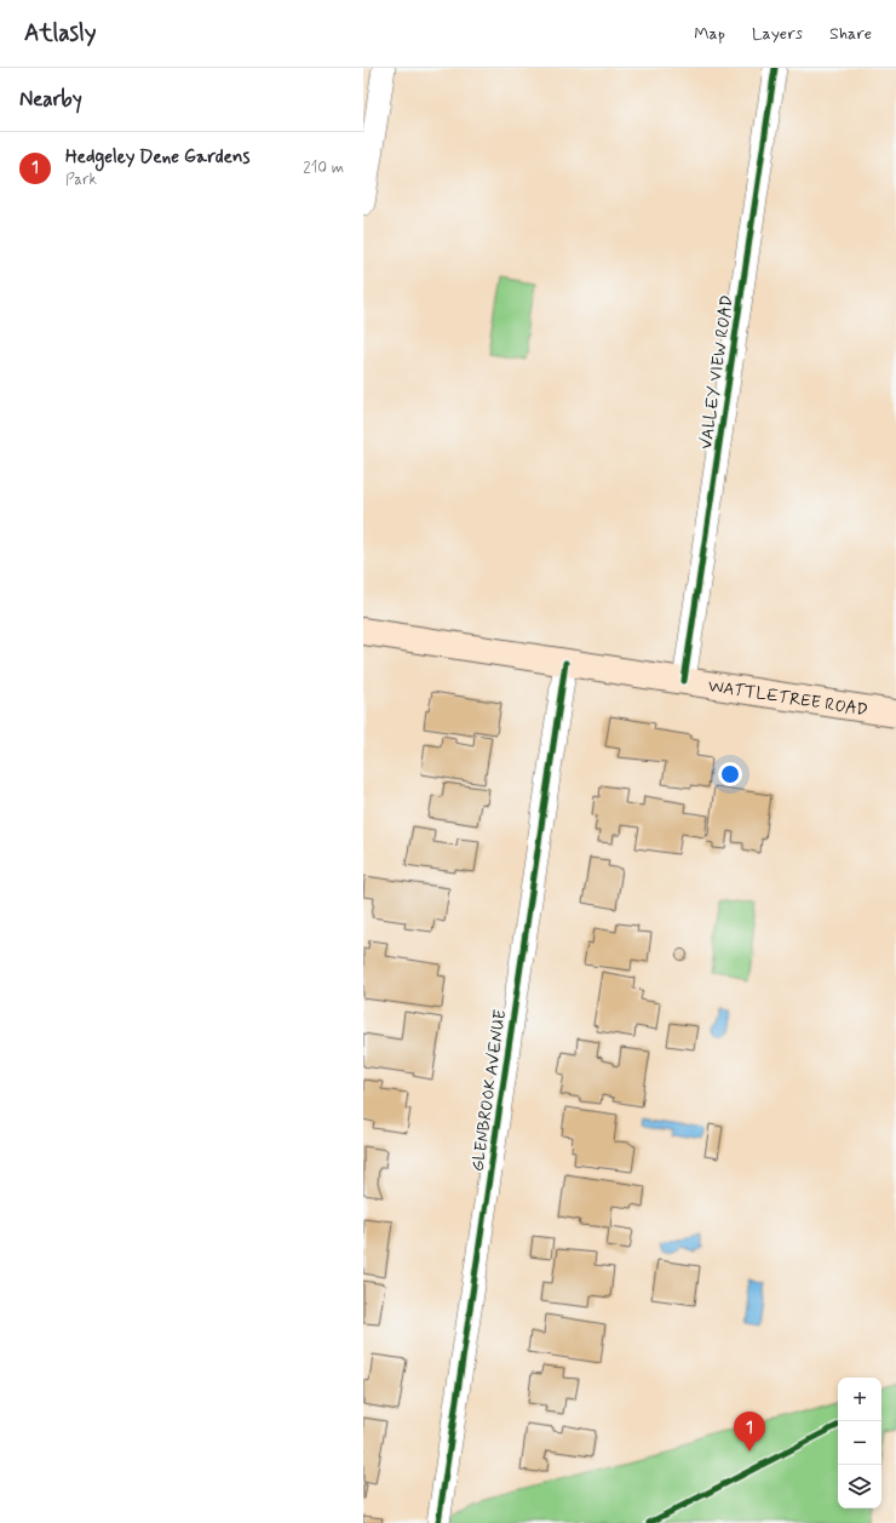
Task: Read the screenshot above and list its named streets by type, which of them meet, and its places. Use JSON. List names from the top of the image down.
{
  "streets": {
    "main road": ["WATTLETREE ROAD"],
    "street": ["VALLEY VIEW ROAD", "GLENBROOK AVENUE"]
  },
  "crossings": [
    ["VALLEY VIEW ROAD", "WATTLETREE ROAD"],
    ["WATTLETREE ROAD", "GLENBROOK AVENUE"]
  ],
  "page": {
    "header": "Atlasly",
    "nav": ["Map", "Layers", "Share"],
    "heading": "Nearby",
    "list": [
      {
        "mark": "1",
        "name": "Hedgeley Dene Gardens",
        "note": "Park",
        "value": "210 m"
      }
    ],
    "map_buttons": ["+", "−"],
    "pins": "1"
  }
}
